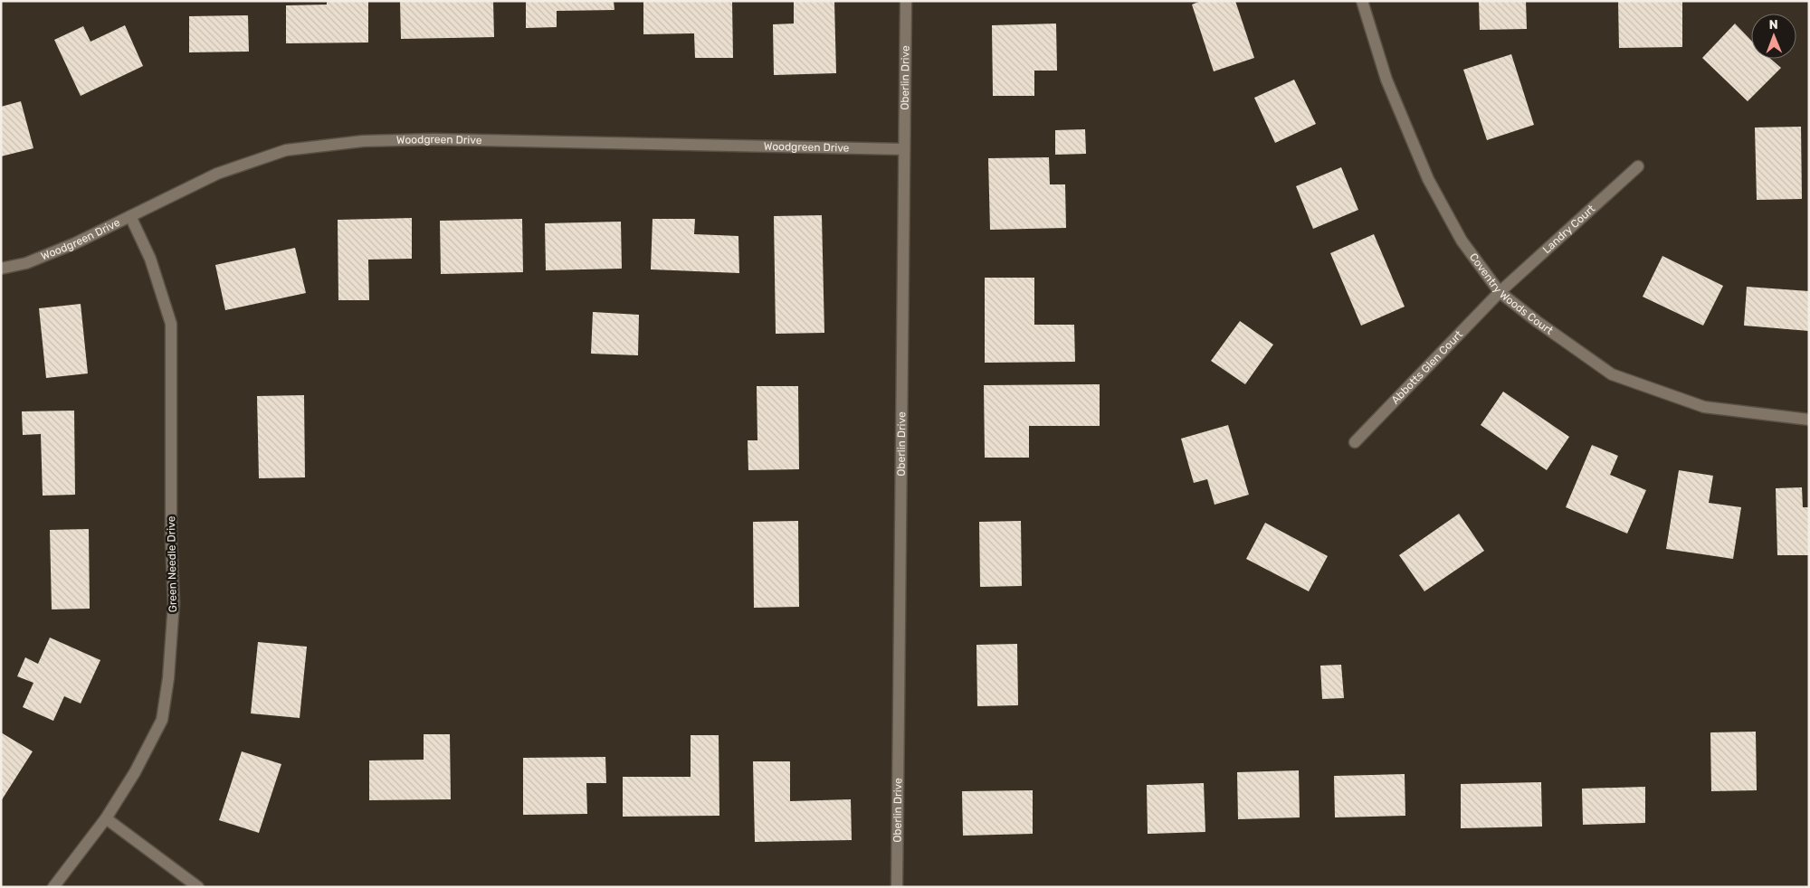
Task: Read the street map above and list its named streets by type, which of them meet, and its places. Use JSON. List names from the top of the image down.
{
  "streets": {
    "street": [
      "Oberlin Drive",
      "Woodgreen Drive",
      "Landry Court",
      "Coventry Woods Court",
      "Abbotts Glen Court",
      "Green Needle Drive"
    ]
  },
  "crossings": [
    ["Oberlin Drive", "Woodgreen Drive"],
    ["Woodgreen Drive", "Green Needle Drive"],
    ["Landry Court", "Coventry Woods Court"],
    ["Landry Court", "Abbotts Glen Court"],
    ["Coventry Woods Court", "Abbotts Glen Court"]
  ],
  "north": "top"
}
